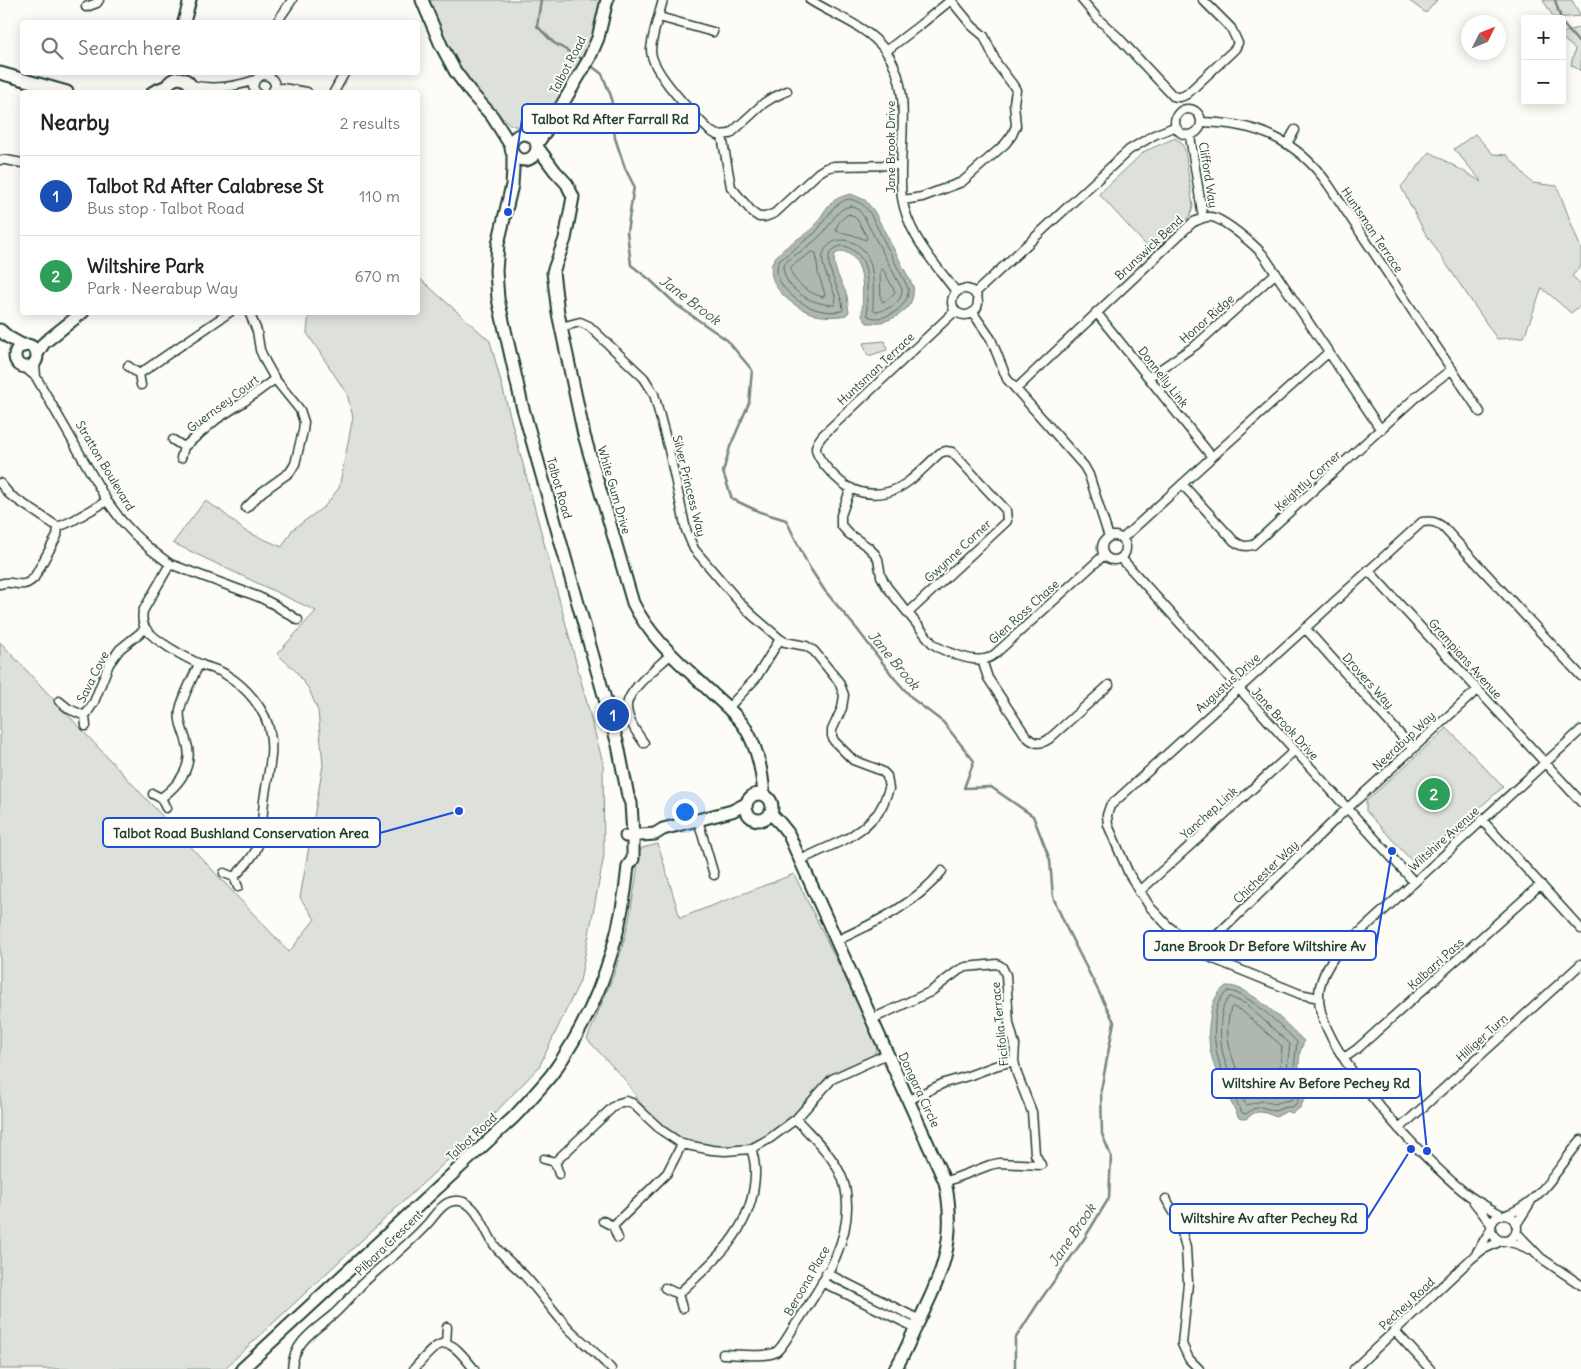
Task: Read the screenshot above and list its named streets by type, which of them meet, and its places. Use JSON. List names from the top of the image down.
{
  "streets": {
    "main road": ["Talbot Road", "White Gum Drive", "Dongara Circle"],
    "street": [
      "Jane Brook Drive",
      "Clifford Way",
      "Huntsman Terrace",
      "Brunswick Bend",
      "Honor Ridge",
      "Donnelly Link",
      "Guernsey Court",
      "Stratton Boulevard",
      "Keightly Corner",
      "Silver Princess Way",
      "Gwynne Corner",
      "Glen Ross Chase",
      "Grampians Avenue",
      "Sava Cove",
      "Drovers Way",
      "Augustus Drive",
      "Neerabup Way",
      "Yanchep Link",
      "Wiltshire Avenue",
      "Chichester Way",
      "Kalbarri Pass",
      "Ficifolia Terrace",
      "Hilliger Turn",
      "Pilbara Crescent",
      "Beroona Place",
      "Pechey Road"
    ]
  },
  "crossings": [
    ["Talbot Road", "White Gum Drive"],
    ["Jane Brook Drive", "Huntsman Terrace"],
    ["Jane Brook Drive", "Glen Ross Chase"],
    ["Jane Brook Drive", "Augustus Drive"],
    ["Jane Brook Drive", "Neerabup Way"],
    ["Jane Brook Drive", "Yanchep Link"],
    ["Jane Brook Drive", "Wiltshire Avenue"],
    ["Jane Brook Drive", "Chichester Way"],
    ["Clifford Way", "Huntsman Terrace"],
    ["Clifford Way", "Brunswick Bend"],
    ["Huntsman Terrace", "Keightly Corner"],
    ["Huntsman Terrace", "Gwynne Corner"],
    ["Brunswick Bend", "Honor Ridge"],
    ["Brunswick Bend", "Donnelly Link"],
    ["Brunswick Bend", "Keightly Corner"],
    ["Honor Ridge", "Donnelly Link"],
    ["Silver Princess Way", "White Gum Drive"],
    ["Silver Princess Way", "Dongara Circle"],
    ["White Gum Drive", "Dongara Circle"],
    ["Gwynne Corner", "Glen Ross Chase"],
    ["Grampians Avenue", "Augustus Drive"],
    ["Grampians Avenue", "Neerabup Way"],
    ["Grampians Avenue", "Wiltshire Avenue"],
    ["Drovers Way", "Augustus Drive"],
    ["Drovers Way", "Neerabup Way"],
    ["Augustus Drive", "Yanchep Link"],
    ["Augustus Drive", "Wiltshire Avenue"],
    ["Augustus Drive", "Chichester Way"],
    ["Neerabup Way", "Chichester Way"],
    ["Ficifolia Terrace", "Dongara Circle"]
  ],
  "water": ["Jane Brook"],
  "places": [
    "Talbot Rd After Farrall Rd",
    "Talbot Road Bushland Conservation Area",
    "Jane Brook Dr Before Wiltshire Av",
    "Wiltshire Av after Pechey Rd",
    "Wiltshire Av Before Pechey Rd"
  ],
  "north": "top right",
  "page": {
    "map_buttons": ["+", "−"],
    "search": "Search here",
    "heading": ["Nearby", "2 results"],
    "list": [
      {
        "mark": "1",
        "name": "Talbot Rd After Calabrese St",
        "note": "Bus stop · Talbot Road",
        "value": "110 m"
      },
      {
        "mark": "2",
        "name": "Wiltshire Park",
        "note": "Park · Neerabup Way",
        "value": "670 m"
      }
    ],
    "pins": ["1", "2"]
  }
}
